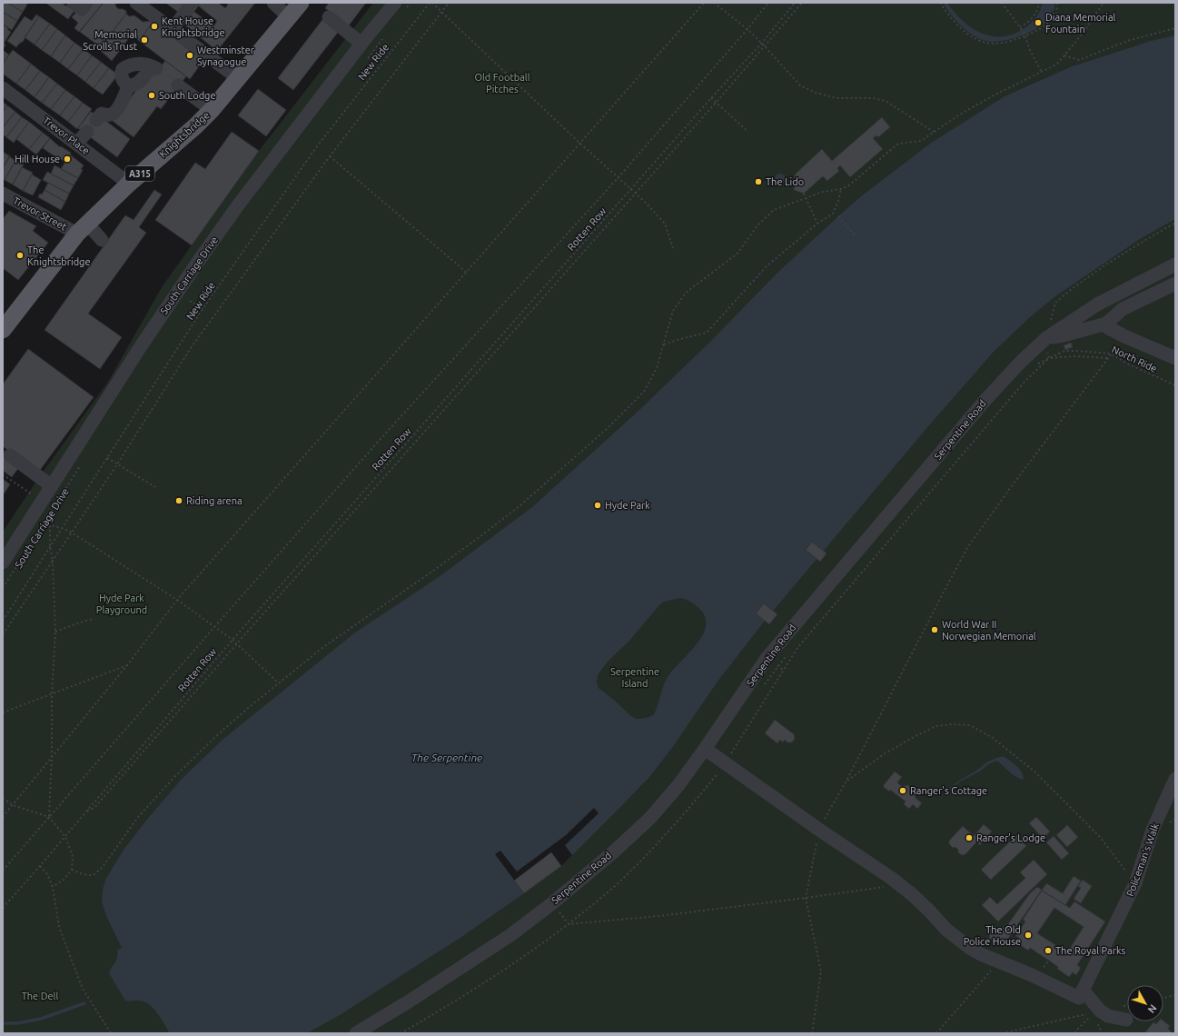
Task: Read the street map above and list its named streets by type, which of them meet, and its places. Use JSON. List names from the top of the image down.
{
  "streets": {
    "main road": ["Knightsbridge", "A315"],
    "street": [
      "Trevor Place",
      "Trevor Street",
      "South Carriage Drive",
      "Serpentine Road",
      "Policeman's Walk"
    ],
    "path": ["New Ride", "Rotten Row", "North Ride"]
  },
  "crossings": [
    ["Knightsbridge", "Trevor Place"],
    ["Knightsbridge", "A315"],
    ["Knightsbridge", "Trevor Street"]
  ],
  "water": ["The Serpentine"],
  "parks": [
    "Old Football Pitches",
    "Hyde Park Playground",
    "Serpentine Island",
    "The Dell"
  ],
  "places": [
    "Diana Memorial Fountain",
    "Kent House Knightsbridge",
    "Memorial Scrolls Trust",
    "Westminster Synagogue",
    "South Lodge",
    "Hill House",
    "The Lido",
    "The Knightsbridge",
    "Riding arena",
    "Hyde Park",
    "World War II Norwegian Memorial",
    "Ranger's Cottage",
    "Ranger's Lodge",
    "The Old Police House",
    "The Royal Parks"
  ],
  "north": "bottom right"
}
